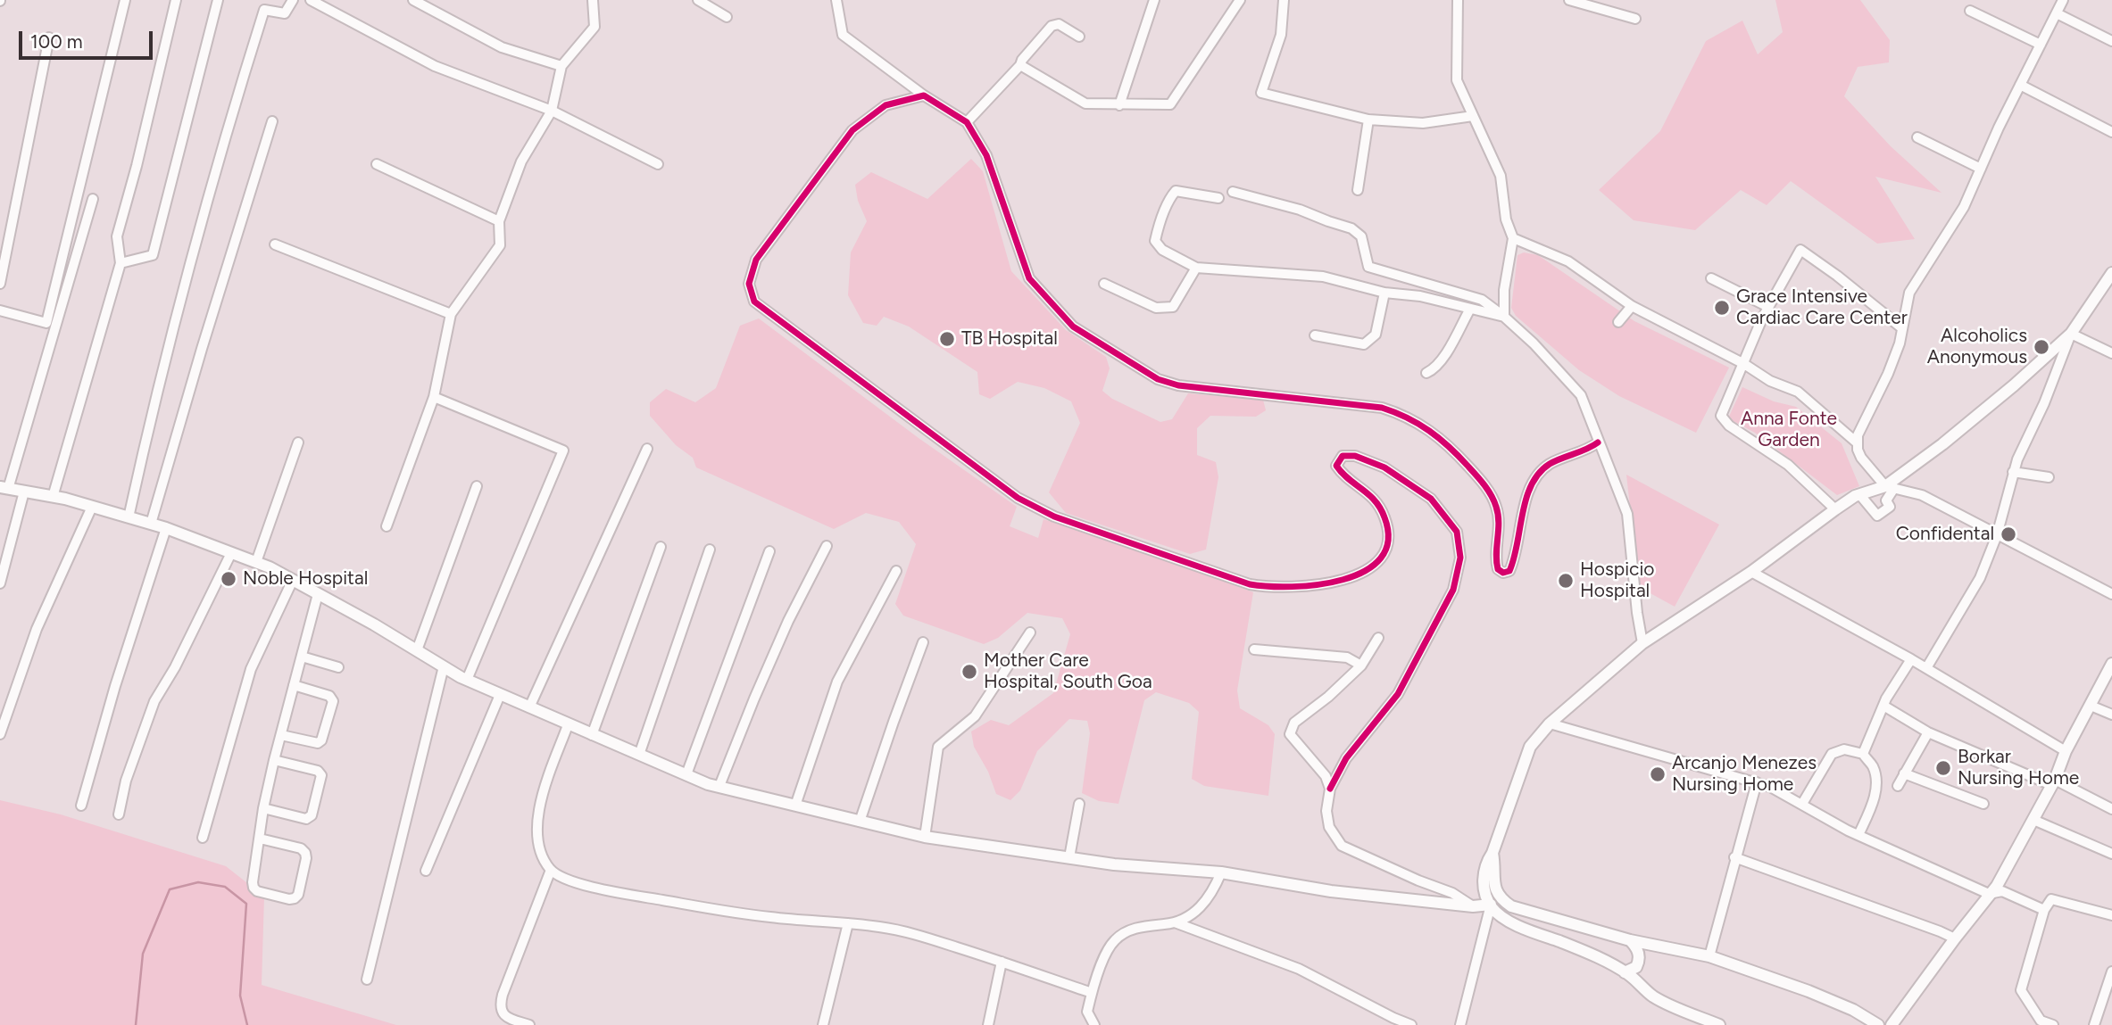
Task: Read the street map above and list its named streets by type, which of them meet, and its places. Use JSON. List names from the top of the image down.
{
  "parks": ["Anna Fonte Garden"],
  "places": [
    "Grace Intensive Cardiac Care Center",
    "TB Hospital",
    "Alcoholics Anonymous",
    "Confidental",
    "Noble Hospital",
    "Hospicio Hospital",
    "Mother Care Hospital, South Goa",
    "Borkar Nursing Home",
    "Arcanjo Menezes Nursing Home"
  ],
  "scale_bar": "100 m"
}
